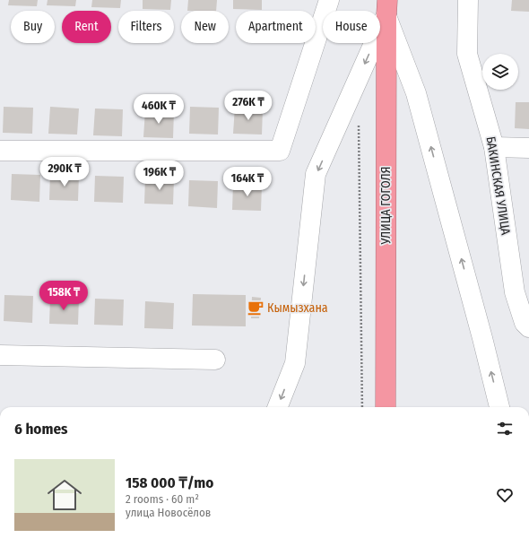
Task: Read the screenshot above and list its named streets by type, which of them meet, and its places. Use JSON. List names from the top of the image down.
{
  "streets": {
    "highway": ["УЛИЦА ГОГОЛЯ"],
    "street": ["БАКИНСКАЯ УЛИЦА"]
  },
  "places": {
    "cafe": ["Кымызхана"]
  },
  "page": {
    "chip": [
      "Buy",
      "Rent",
      "Filters",
      "New",
      "Apartment",
      "House"
    ],
    "price": [
      "276K ₸",
      "460K ₸",
      "290K ₸",
      "196K ₸",
      "164K ₸",
      "158K ₸"
    ],
    "heading": "6 homes",
    "list": [
      {
        "name": "158 000 ₸/mo",
        "note": "2 rooms · 60 m² · улица Новосёлов"
      }
    ]
  }
}
